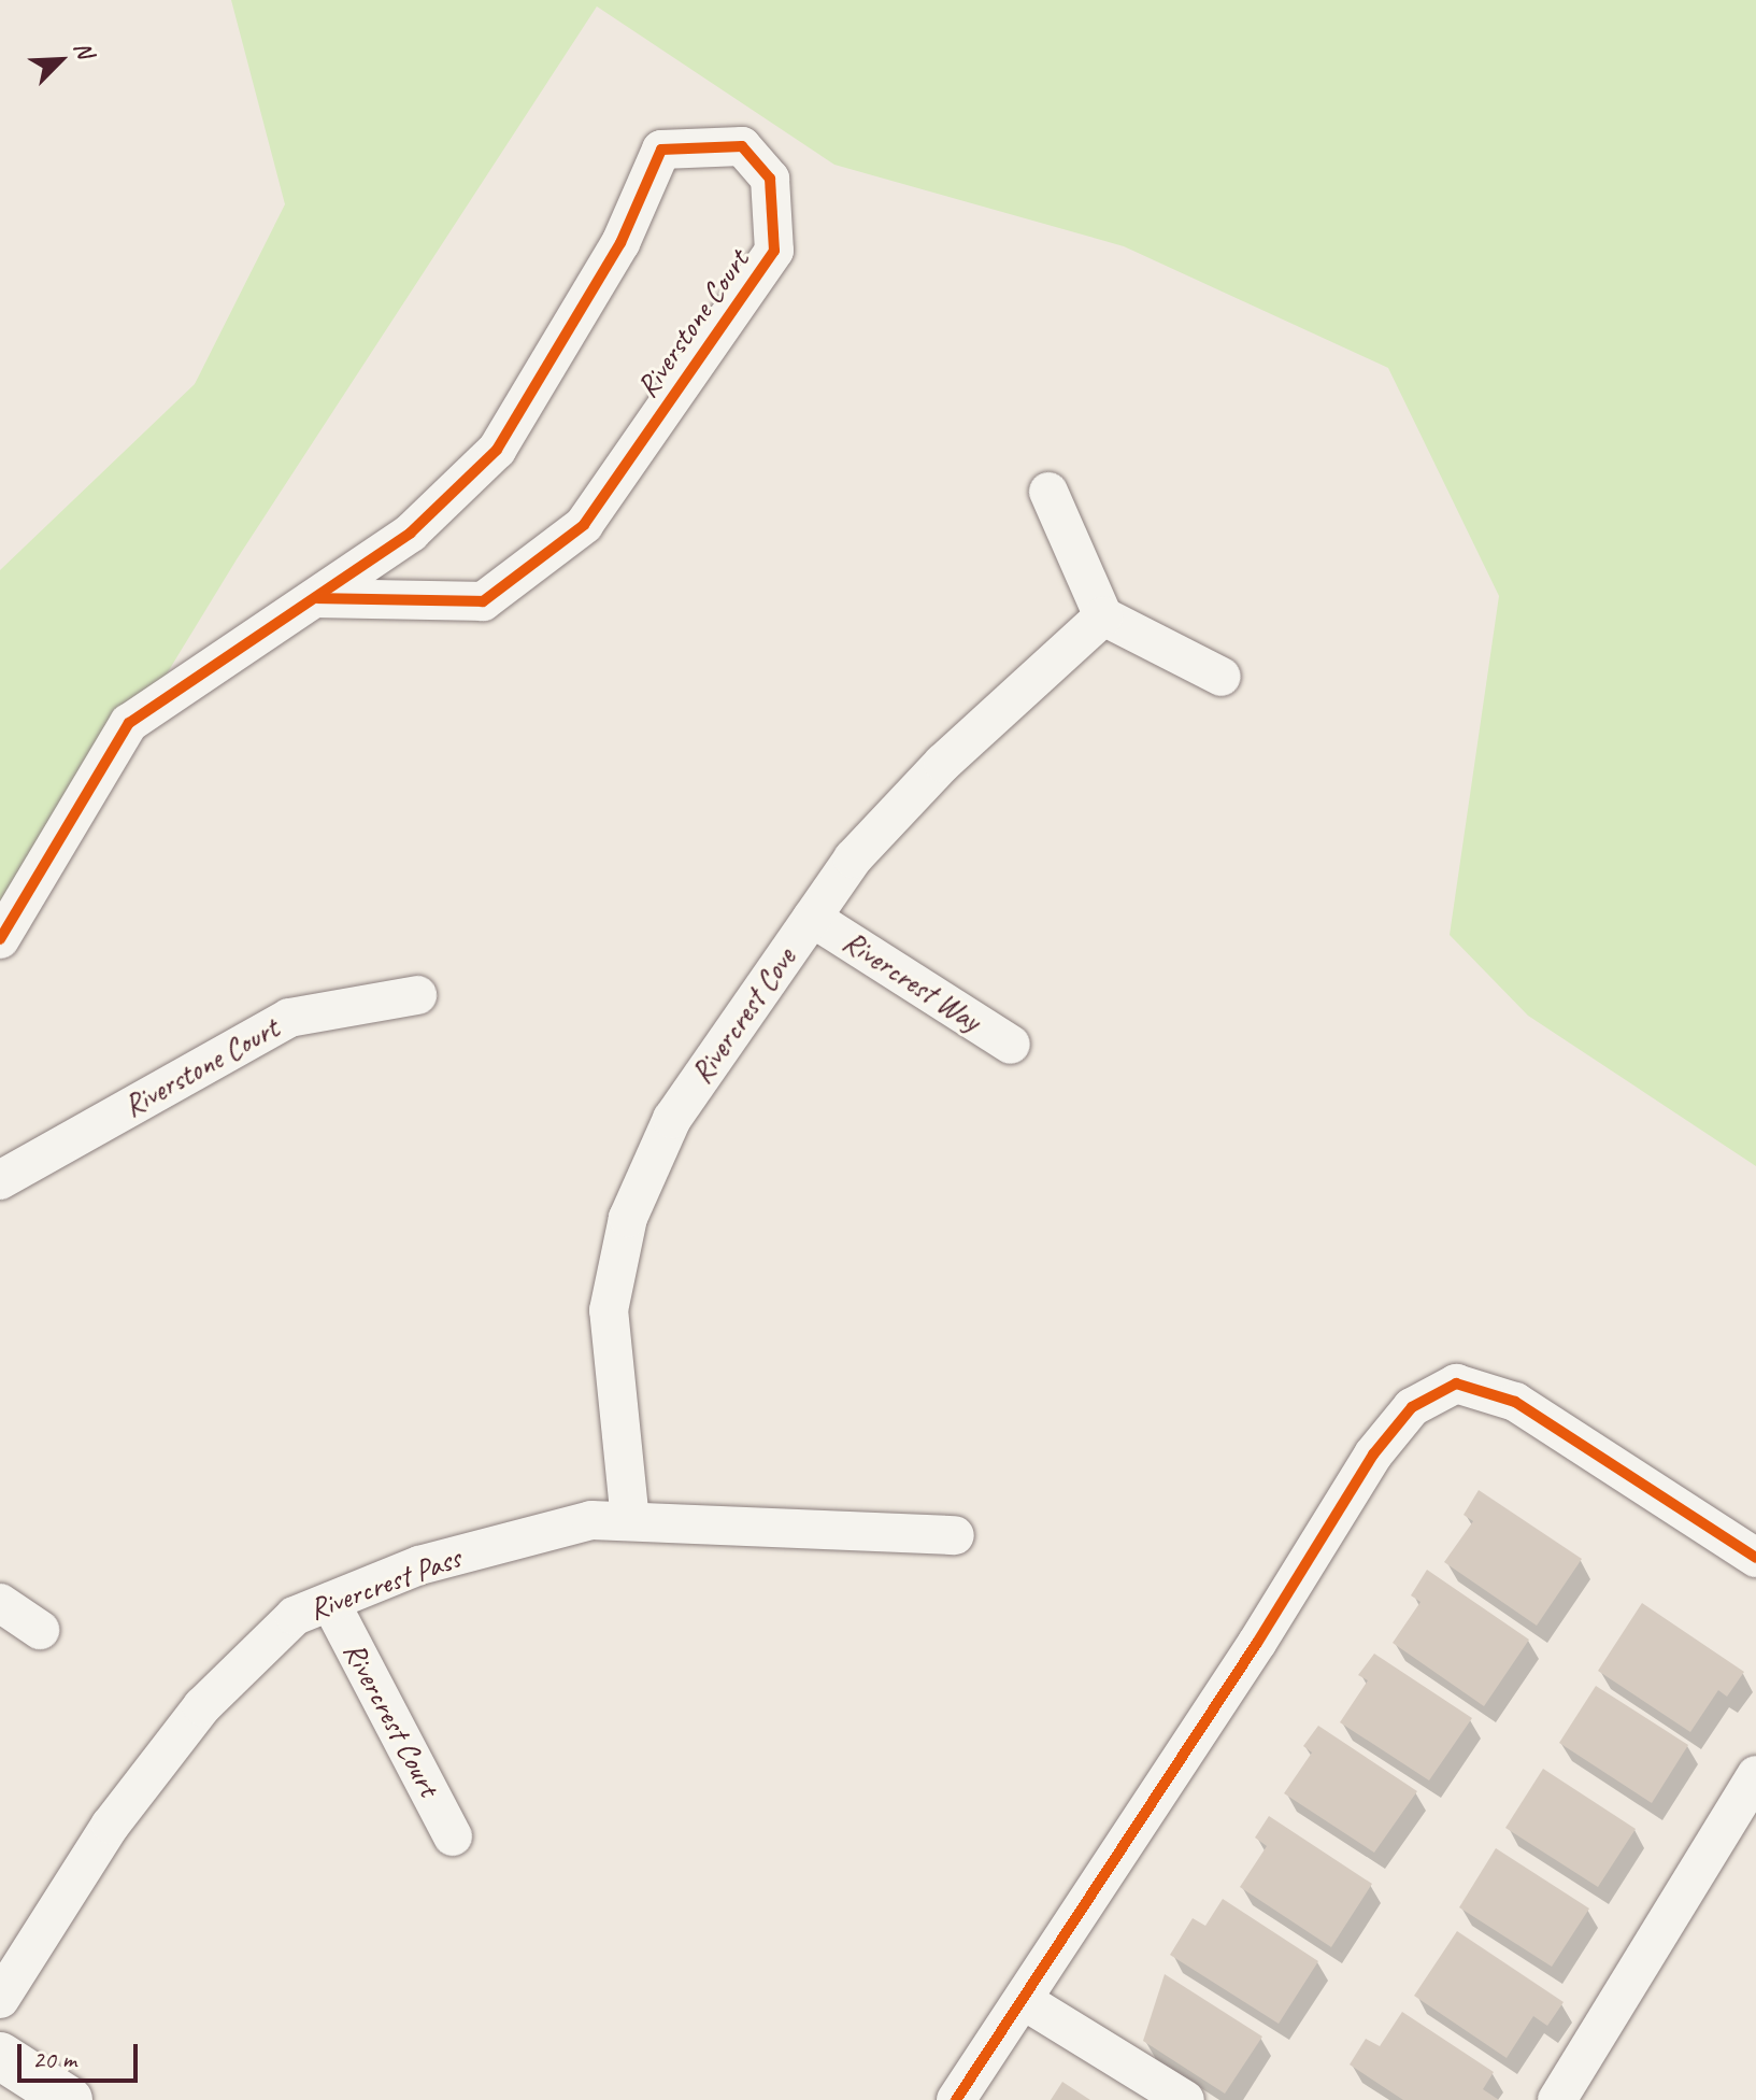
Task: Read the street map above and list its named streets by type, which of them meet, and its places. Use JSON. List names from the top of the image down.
{
  "streets": {
    "street": [
      "Riverstone Court",
      "Rivercrest Way",
      "Rivercrest Cove",
      "Rivercrest Pass",
      "Rivercrest Court"
    ]
  },
  "crossings": [
    ["Rivercrest Way", "Rivercrest Cove"],
    ["Rivercrest Cove", "Rivercrest Pass"],
    ["Rivercrest Pass", "Rivercrest Court"]
  ],
  "scale_bar": "20 m",
  "north": "top right"
}
